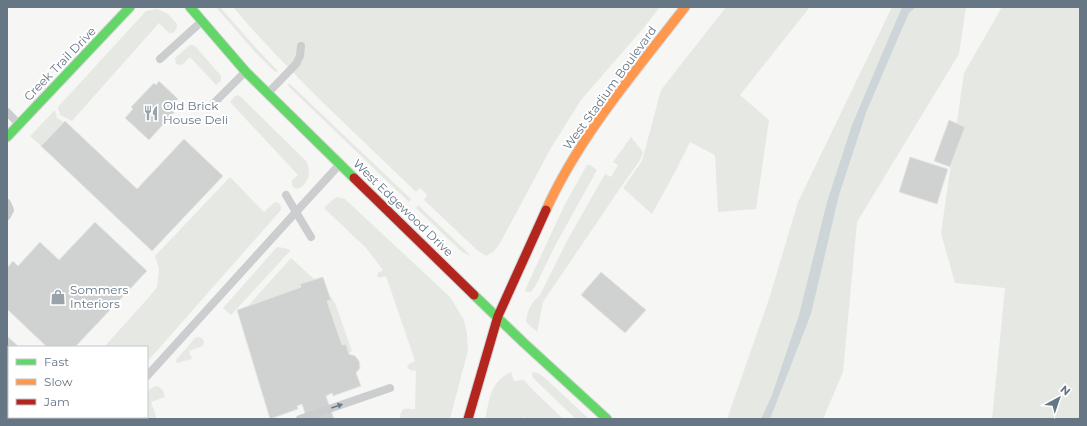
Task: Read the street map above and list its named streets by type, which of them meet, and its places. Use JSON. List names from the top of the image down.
{
  "streets": {
    "main road": ["Creek Trail Drive", "West Stadium Boulevard", "West Edgewood Drive"]
  },
  "crossings": [
    ["West Stadium Boulevard", "West Edgewood Drive"]
  ],
  "places": {
    "restaurant": ["Old Brick House Deli"],
    "shop": ["Sommers Interiors"]
  },
  "legend": ["Fast", "Slow", "Jam"],
  "north": "top right"
}
